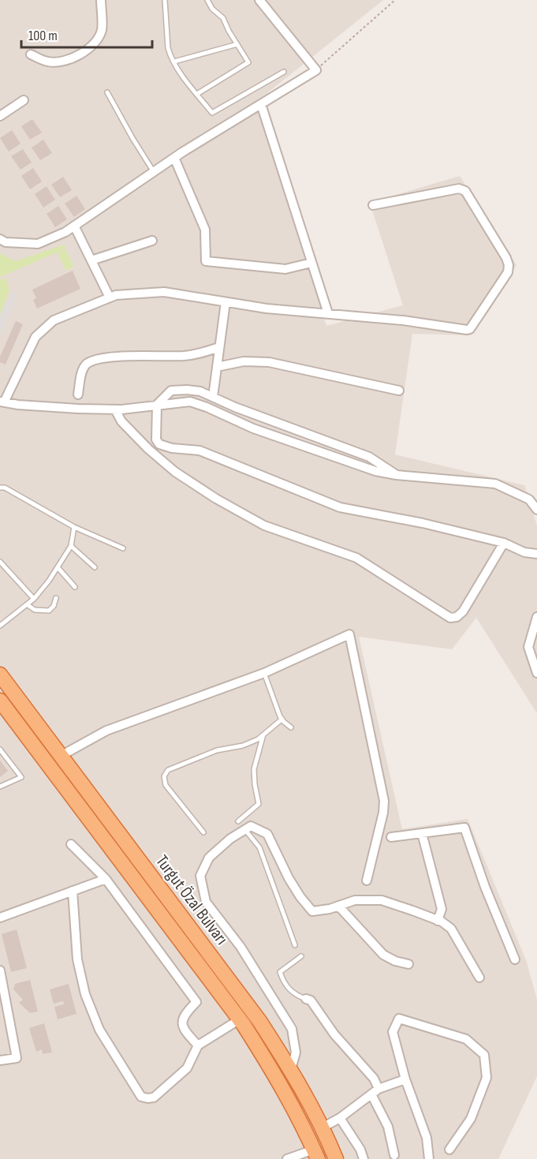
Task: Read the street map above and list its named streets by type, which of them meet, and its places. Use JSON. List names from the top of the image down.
{
  "streets": {
    "highway": ["Turgut Özal Bulvarı"]
  },
  "scale_bar": "100 m"
}
